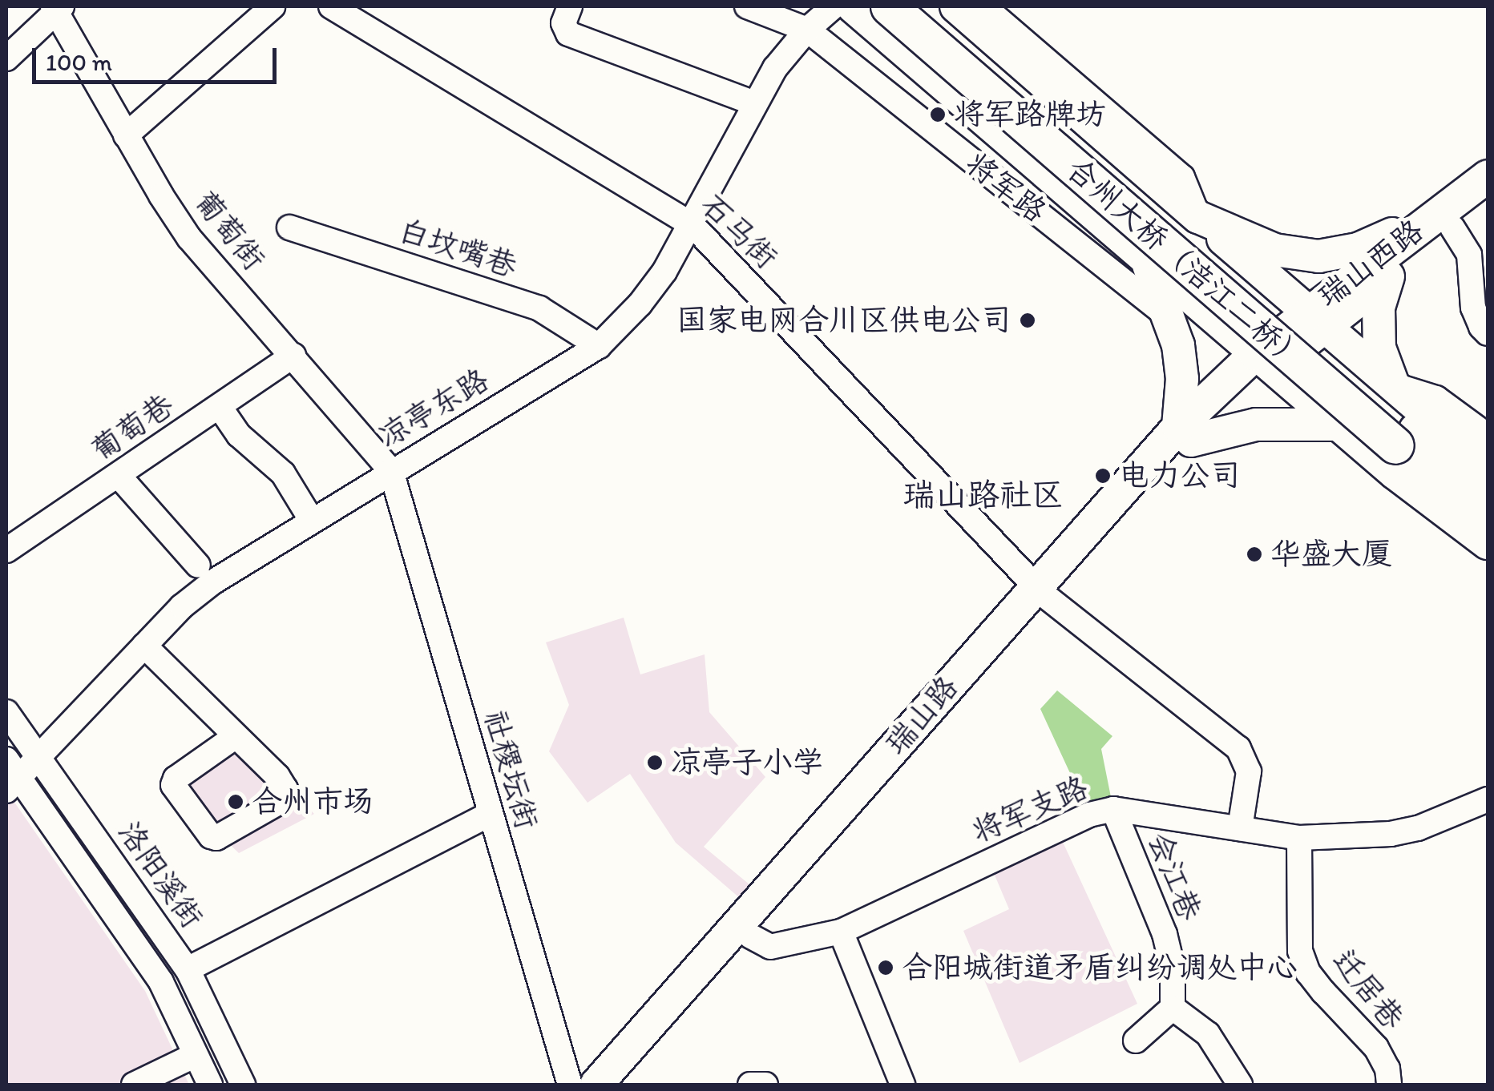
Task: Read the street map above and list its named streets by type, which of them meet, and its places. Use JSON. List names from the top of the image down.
{
  "streets": {
    "highway": ["合州大桥（涪江二桥）"],
    "main road": ["瑞山西路", "瑞山路"],
    "street": [
      "将军路",
      "葡萄街",
      "石马街",
      "白坟嘴巷",
      "凉亭东路",
      "葡萄巷",
      "社稷坛街",
      "将军支路",
      "洛阳溪街",
      "会江巷",
      "迁居巷"
    ]
  },
  "crossings": [
    ["将军路", "凉亭东路"],
    ["葡萄街", "凉亭东路"],
    ["葡萄街", "葡萄巷"],
    ["葡萄街", "社稷坛街"],
    ["石马街", "凉亭东路"],
    ["石马街", "瑞山路"],
    ["石马街", "将军支路"],
    ["白坟嘴巷", "凉亭东路"],
    ["瑞山西路", "瑞山路"],
    ["凉亭东路", "社稷坛街"],
    ["凉亭东路", "洛阳溪街"],
    ["瑞山路", "将军支路"],
    ["将军支路", "会江巷"],
    ["将军支路", "迁居巷"]
  ],
  "districts": ["瑞山路社区"],
  "places": [
    "将军路牌坊",
    "国家电网合川区供电公司",
    "电力公司",
    "华盛大厦",
    "凉亭子小学",
    "合州市场",
    "合阳城街道矛盾纠纷调处中心"
  ],
  "scale_bar": "100 m"
}
